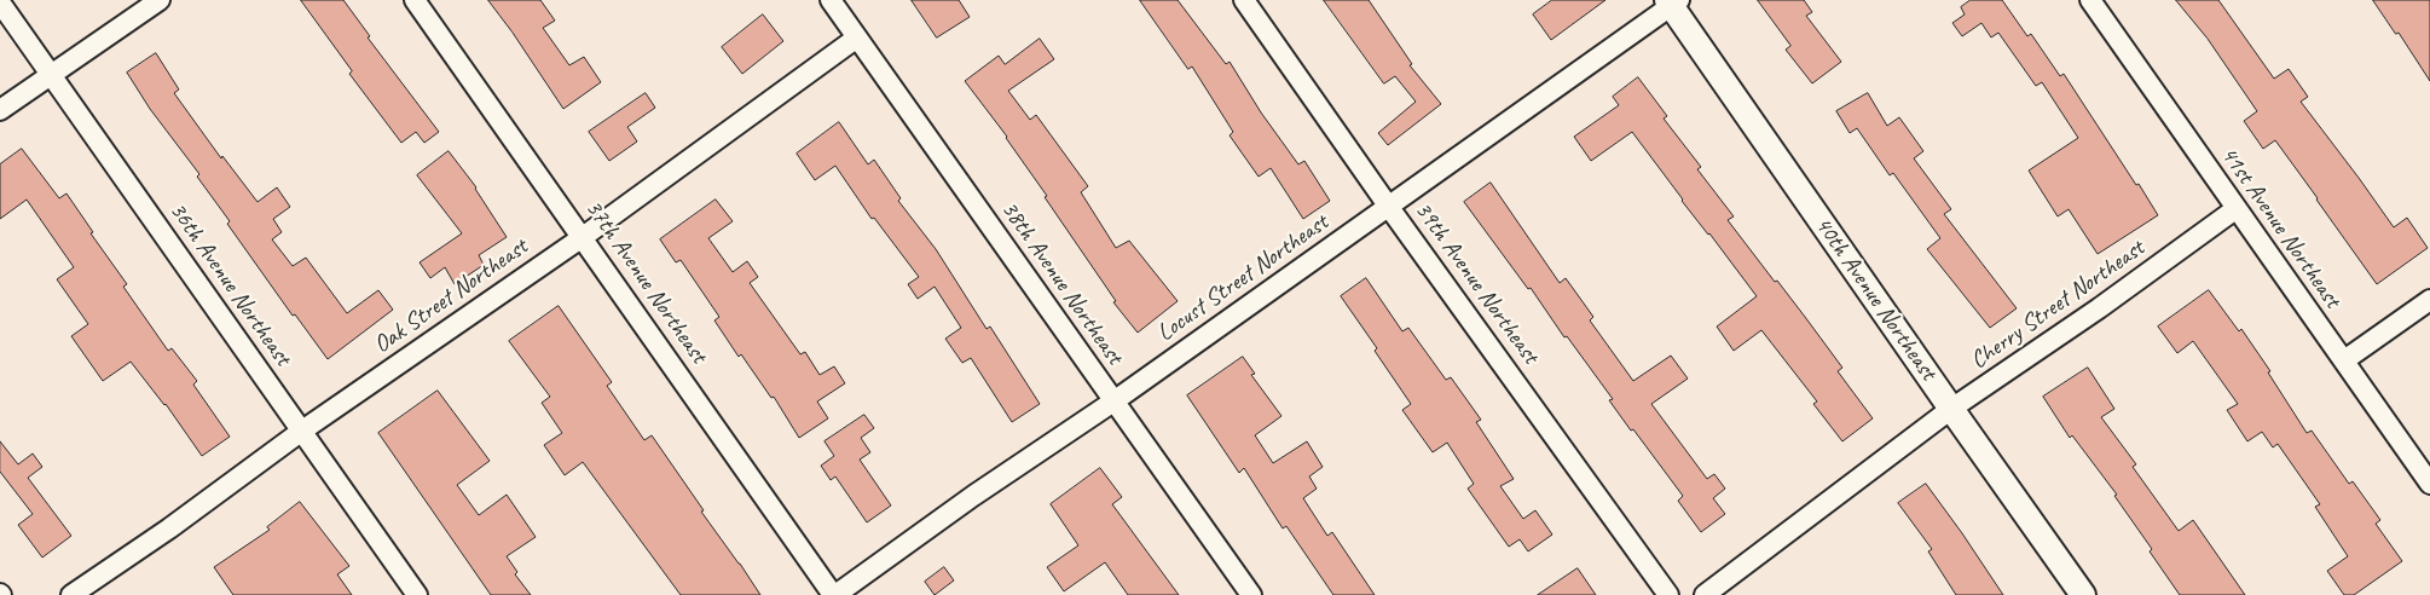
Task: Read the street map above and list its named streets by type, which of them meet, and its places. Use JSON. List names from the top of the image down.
{
  "streets": {
    "street": [
      "41st Avenue Northeast",
      "Locust Street Northeast",
      "37th Avenue Northeast",
      "38th Avenue Northeast",
      "39th Avenue Northeast",
      "36th Avenue Northeast",
      "Oak Street Northeast",
      "40th Avenue Northeast",
      "Cherry Street Northeast"
    ]
  },
  "crossings": [
    ["41st Avenue Northeast", "Cherry Street Northeast"],
    ["Locust Street Northeast", "37th Avenue Northeast"],
    ["Locust Street Northeast", "38th Avenue Northeast"],
    ["Locust Street Northeast", "39th Avenue Northeast"],
    ["Locust Street Northeast", "40th Avenue Northeast"],
    ["37th Avenue Northeast", "Oak Street Northeast"],
    ["38th Avenue Northeast", "Oak Street Northeast"],
    ["36th Avenue Northeast", "Oak Street Northeast"],
    ["40th Avenue Northeast", "Cherry Street Northeast"]
  ]
}
